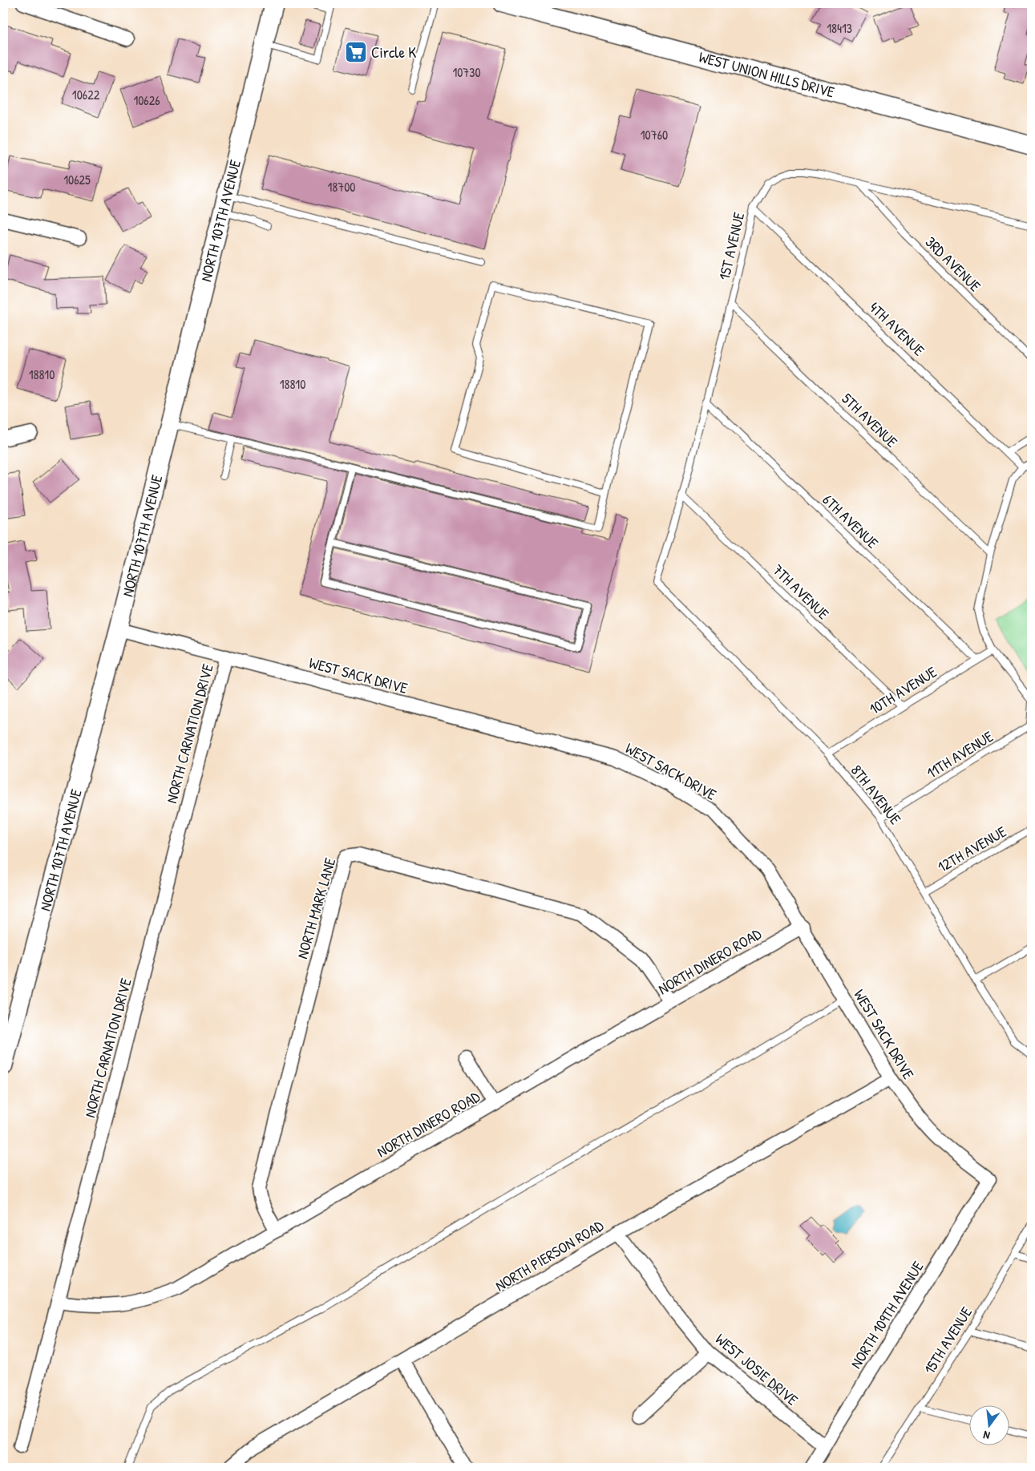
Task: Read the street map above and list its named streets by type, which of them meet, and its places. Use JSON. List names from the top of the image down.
{
  "streets": {
    "main road": ["WEST UNION HILLS DRIVE", "NORTH 107TH AVENUE"],
    "street": [
      "WEST SACK DRIVE",
      "NORTH CARNATION DRIVE",
      "NORTH MARK LANE",
      "NORTH DINERO ROAD",
      "NORTH PIERSON ROAD",
      "NORTH 109TH AVENUE",
      "WEST JOSIE DRIVE"
    ],
    "lane": [
      "1ST AVENUE",
      "3RD AVENUE",
      "4TH AVENUE",
      "5TH AVENUE",
      "6TH AVENUE",
      "7TH AVENUE",
      "10TH AVENUE",
      "11TH AVENUE",
      "8TH AVENUE",
      "12TH AVENUE",
      "15TH AVENUE"
    ]
  },
  "crossings": [
    ["NORTH 107TH AVENUE", "WEST SACK DRIVE"],
    ["1ST AVENUE", "3RD AVENUE"],
    ["1ST AVENUE", "4TH AVENUE"],
    ["1ST AVENUE", "5TH AVENUE"],
    ["1ST AVENUE", "6TH AVENUE"],
    ["1ST AVENUE", "7TH AVENUE"],
    ["1ST AVENUE", "8TH AVENUE"],
    ["6TH AVENUE", "10TH AVENUE"],
    ["7TH AVENUE", "10TH AVENUE"],
    ["WEST SACK DRIVE", "NORTH CARNATION DRIVE"],
    ["WEST SACK DRIVE", "NORTH DINERO ROAD"],
    ["WEST SACK DRIVE", "NORTH PIERSON ROAD"],
    ["WEST SACK DRIVE", "NORTH 109TH AVENUE"],
    ["10TH AVENUE", "8TH AVENUE"],
    ["NORTH CARNATION DRIVE", "NORTH DINERO ROAD"],
    ["11TH AVENUE", "8TH AVENUE"],
    ["8TH AVENUE", "12TH AVENUE"],
    ["NORTH MARK LANE", "NORTH DINERO ROAD"],
    ["NORTH PIERSON ROAD", "WEST JOSIE DRIVE"],
    ["NORTH 109TH AVENUE", "WEST JOSIE DRIVE"]
  ],
  "places": {
    "supermarket": ["Circle K"]
  },
  "house_numbers": [
    "18413",
    "10730",
    "10622",
    "10626",
    "10760",
    "10625",
    "18700",
    "18810",
    "18810"
  ],
  "north": "bottom"
}
